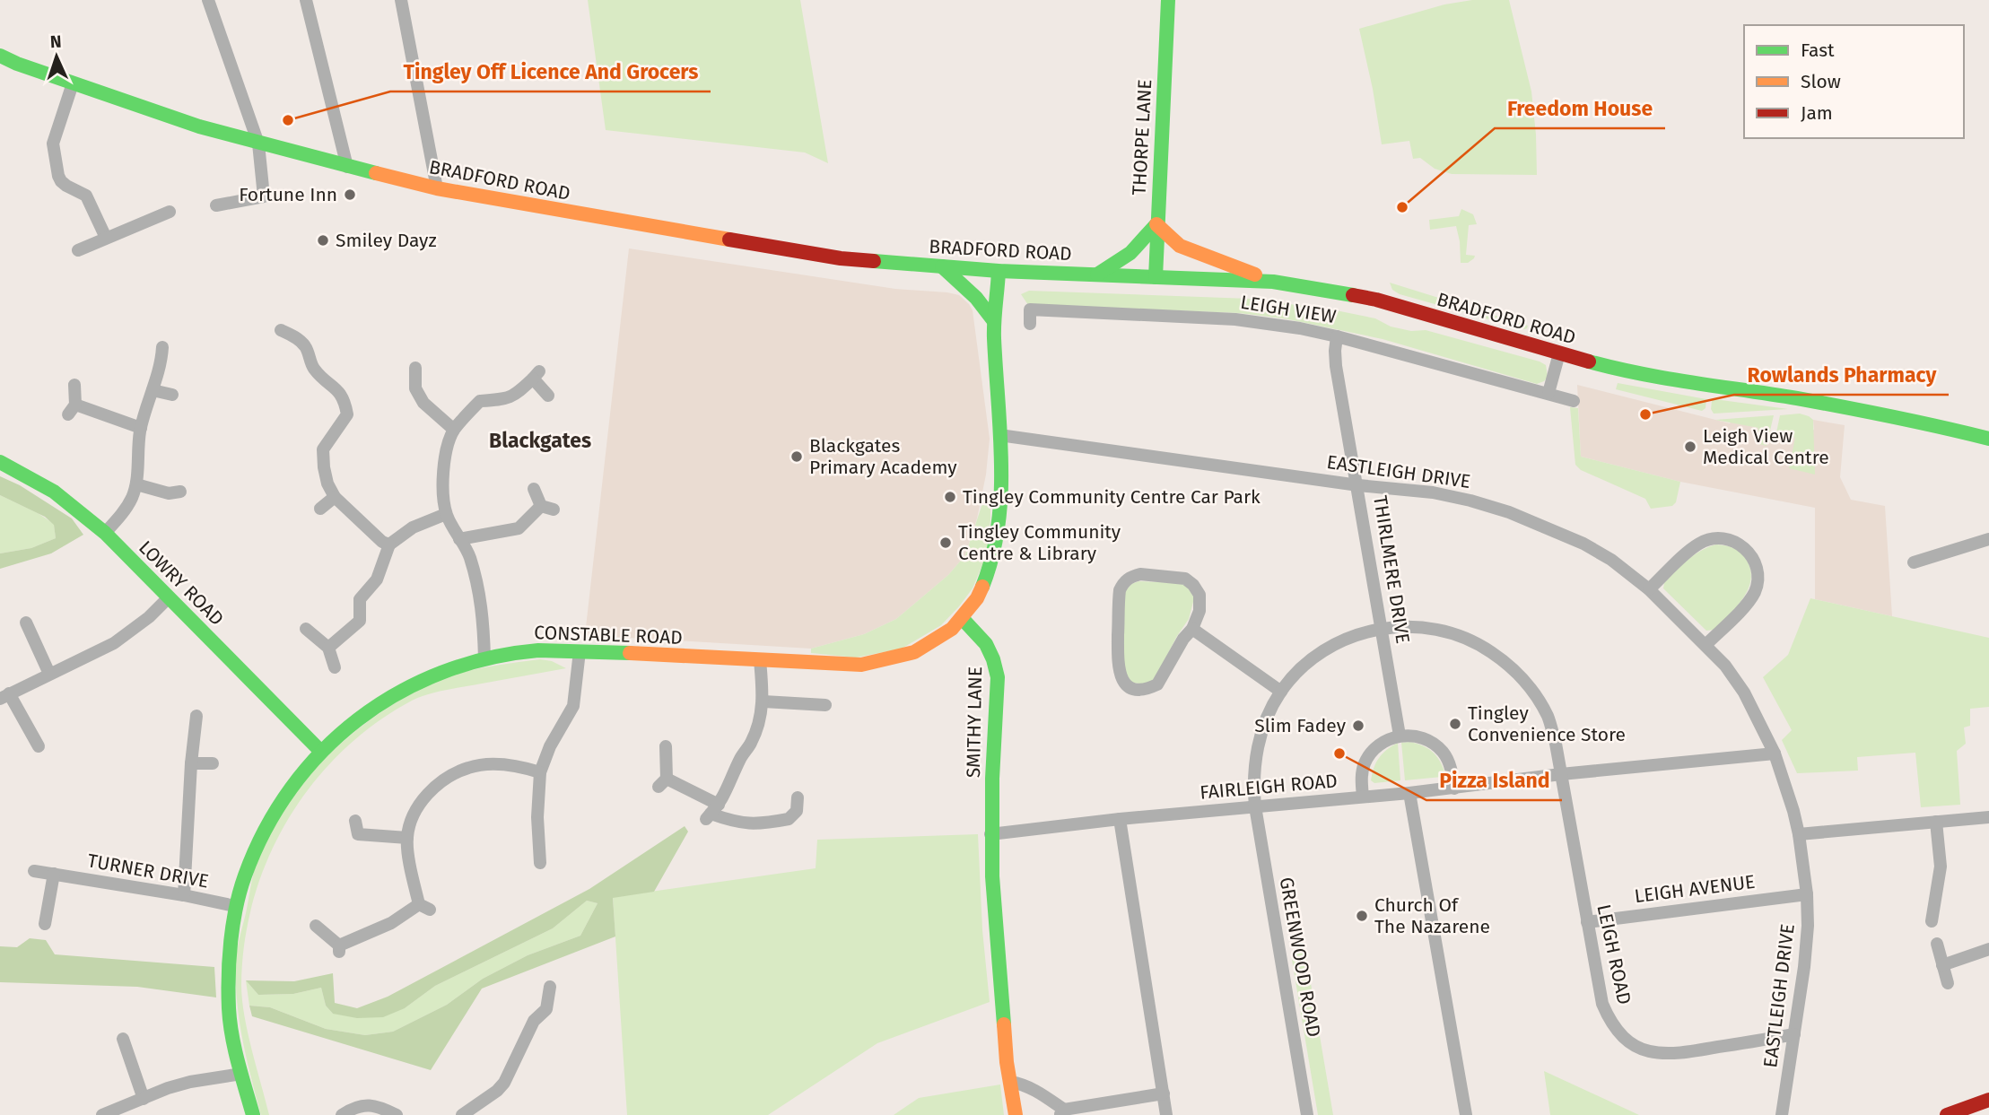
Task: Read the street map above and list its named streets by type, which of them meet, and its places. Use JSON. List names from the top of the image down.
{
  "streets": {
    "main road": [
      "THORPE LANE",
      "BRADFORD ROAD",
      "LOWRY ROAD",
      "CONSTABLE ROAD",
      "SMITHY LANE"
    ],
    "street": [
      "LEIGH VIEW",
      "EASTLEIGH DRIVE",
      "THIRLMERE DRIVE",
      "FAIRLEIGH ROAD",
      "TURNER DRIVE",
      "LEIGH AVENUE",
      "LEIGH ROAD",
      "GREENWOOD ROAD"
    ]
  },
  "crossings": [
    ["THORPE LANE", "BRADFORD ROAD"],
    ["LEIGH VIEW", "THIRLMERE DRIVE"],
    ["EASTLEIGH DRIVE", "THIRLMERE DRIVE"],
    ["EASTLEIGH DRIVE", "FAIRLEIGH ROAD"],
    ["EASTLEIGH DRIVE", "LEIGH AVENUE"],
    ["EASTLEIGH DRIVE", "LEIGH ROAD"],
    ["THIRLMERE DRIVE", "LEIGH ROAD"],
    ["THIRLMERE DRIVE", "GREENWOOD ROAD"],
    ["LOWRY ROAD", "CONSTABLE ROAD"],
    ["CONSTABLE ROAD", "SMITHY LANE"],
    ["CONSTABLE ROAD", "TURNER DRIVE"],
    ["SMITHY LANE", "FAIRLEIGH ROAD"],
    ["FAIRLEIGH ROAD", "LEIGH ROAD"],
    ["FAIRLEIGH ROAD", "GREENWOOD ROAD"],
    ["LEIGH AVENUE", "LEIGH ROAD"],
    ["LEIGH ROAD", "GREENWOOD ROAD"]
  ],
  "districts": ["Blackgates"],
  "places": [
    "Tingley Off Licence And Grocers",
    "Fortune Inn",
    "Freedom House",
    "Smiley Dayz",
    "Rowlands Pharmacy",
    "Leigh View Medical Centre",
    "Blackgates Primary Academy",
    "Tingley Community Centre Car Park",
    "Tingley Community Centre & Library",
    "Tingley Convenience Store",
    "Slim Fadey",
    "Pizza Island",
    "Church Of The Nazarene"
  ],
  "legend": ["Fast", "Slow", "Jam"],
  "north": "top"
}
